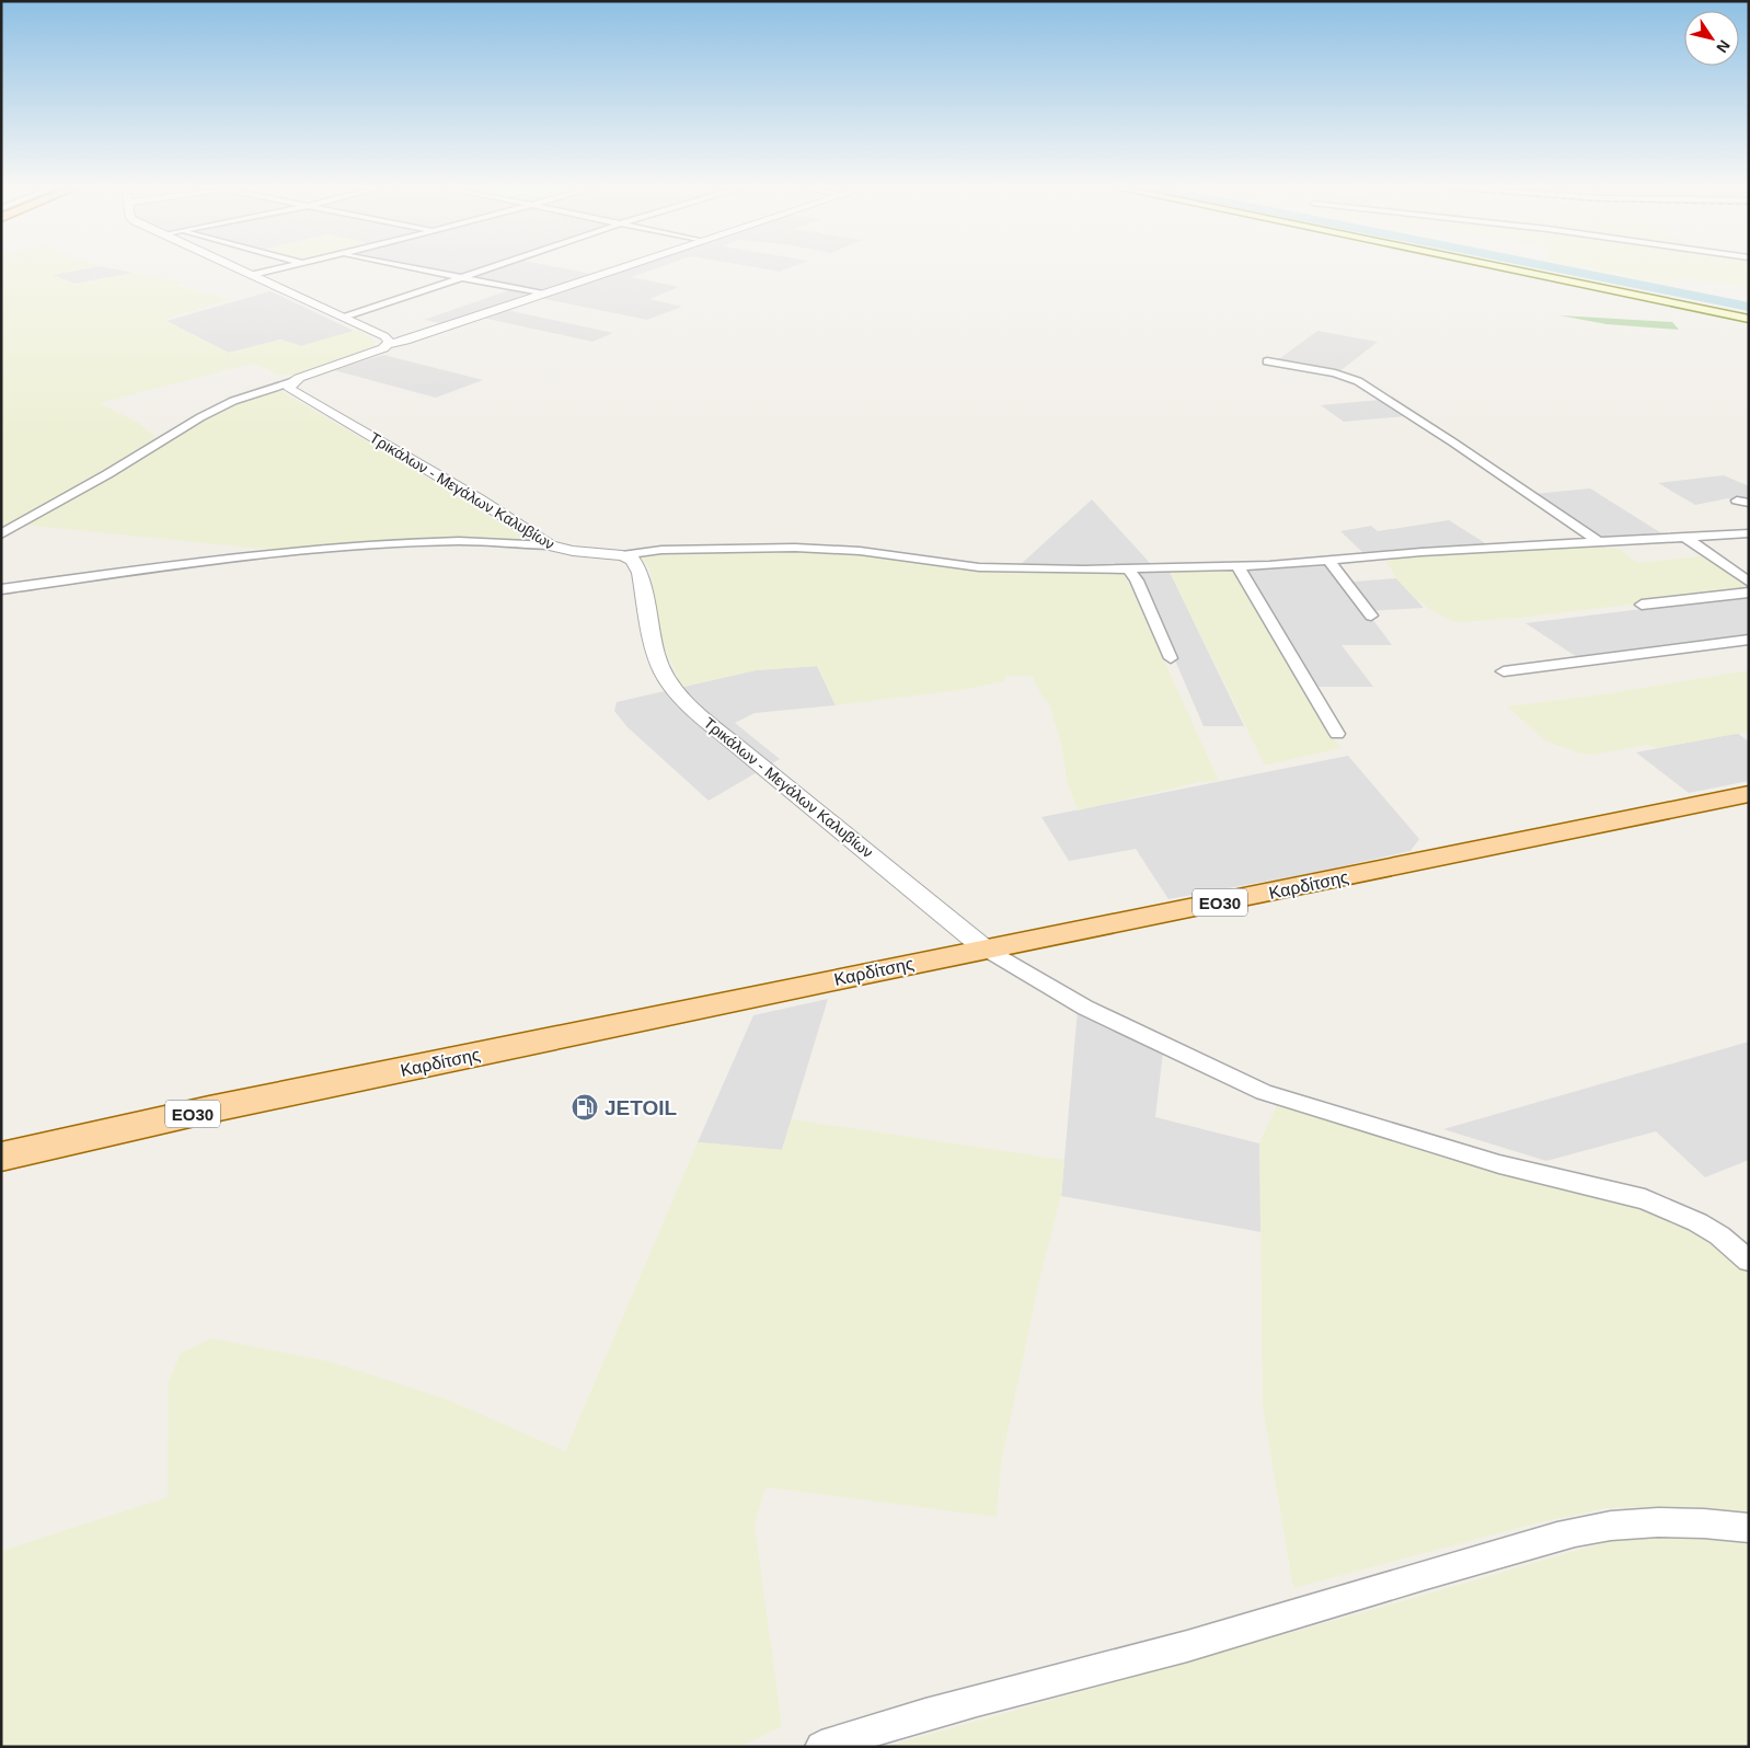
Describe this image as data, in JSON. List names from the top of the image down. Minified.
{"streets":{"main road":["Καρδίτσης","ΕΟ30"],"street":["Τρικάλων - Μεγάλων Καλυβίων"]},"crossings":[["Τρικάλων - Μεγάλων Καλυβίων","Καρδίτσης"]],"places":{"fuel station":["JETOIL"]},"north":"bottom right"}
